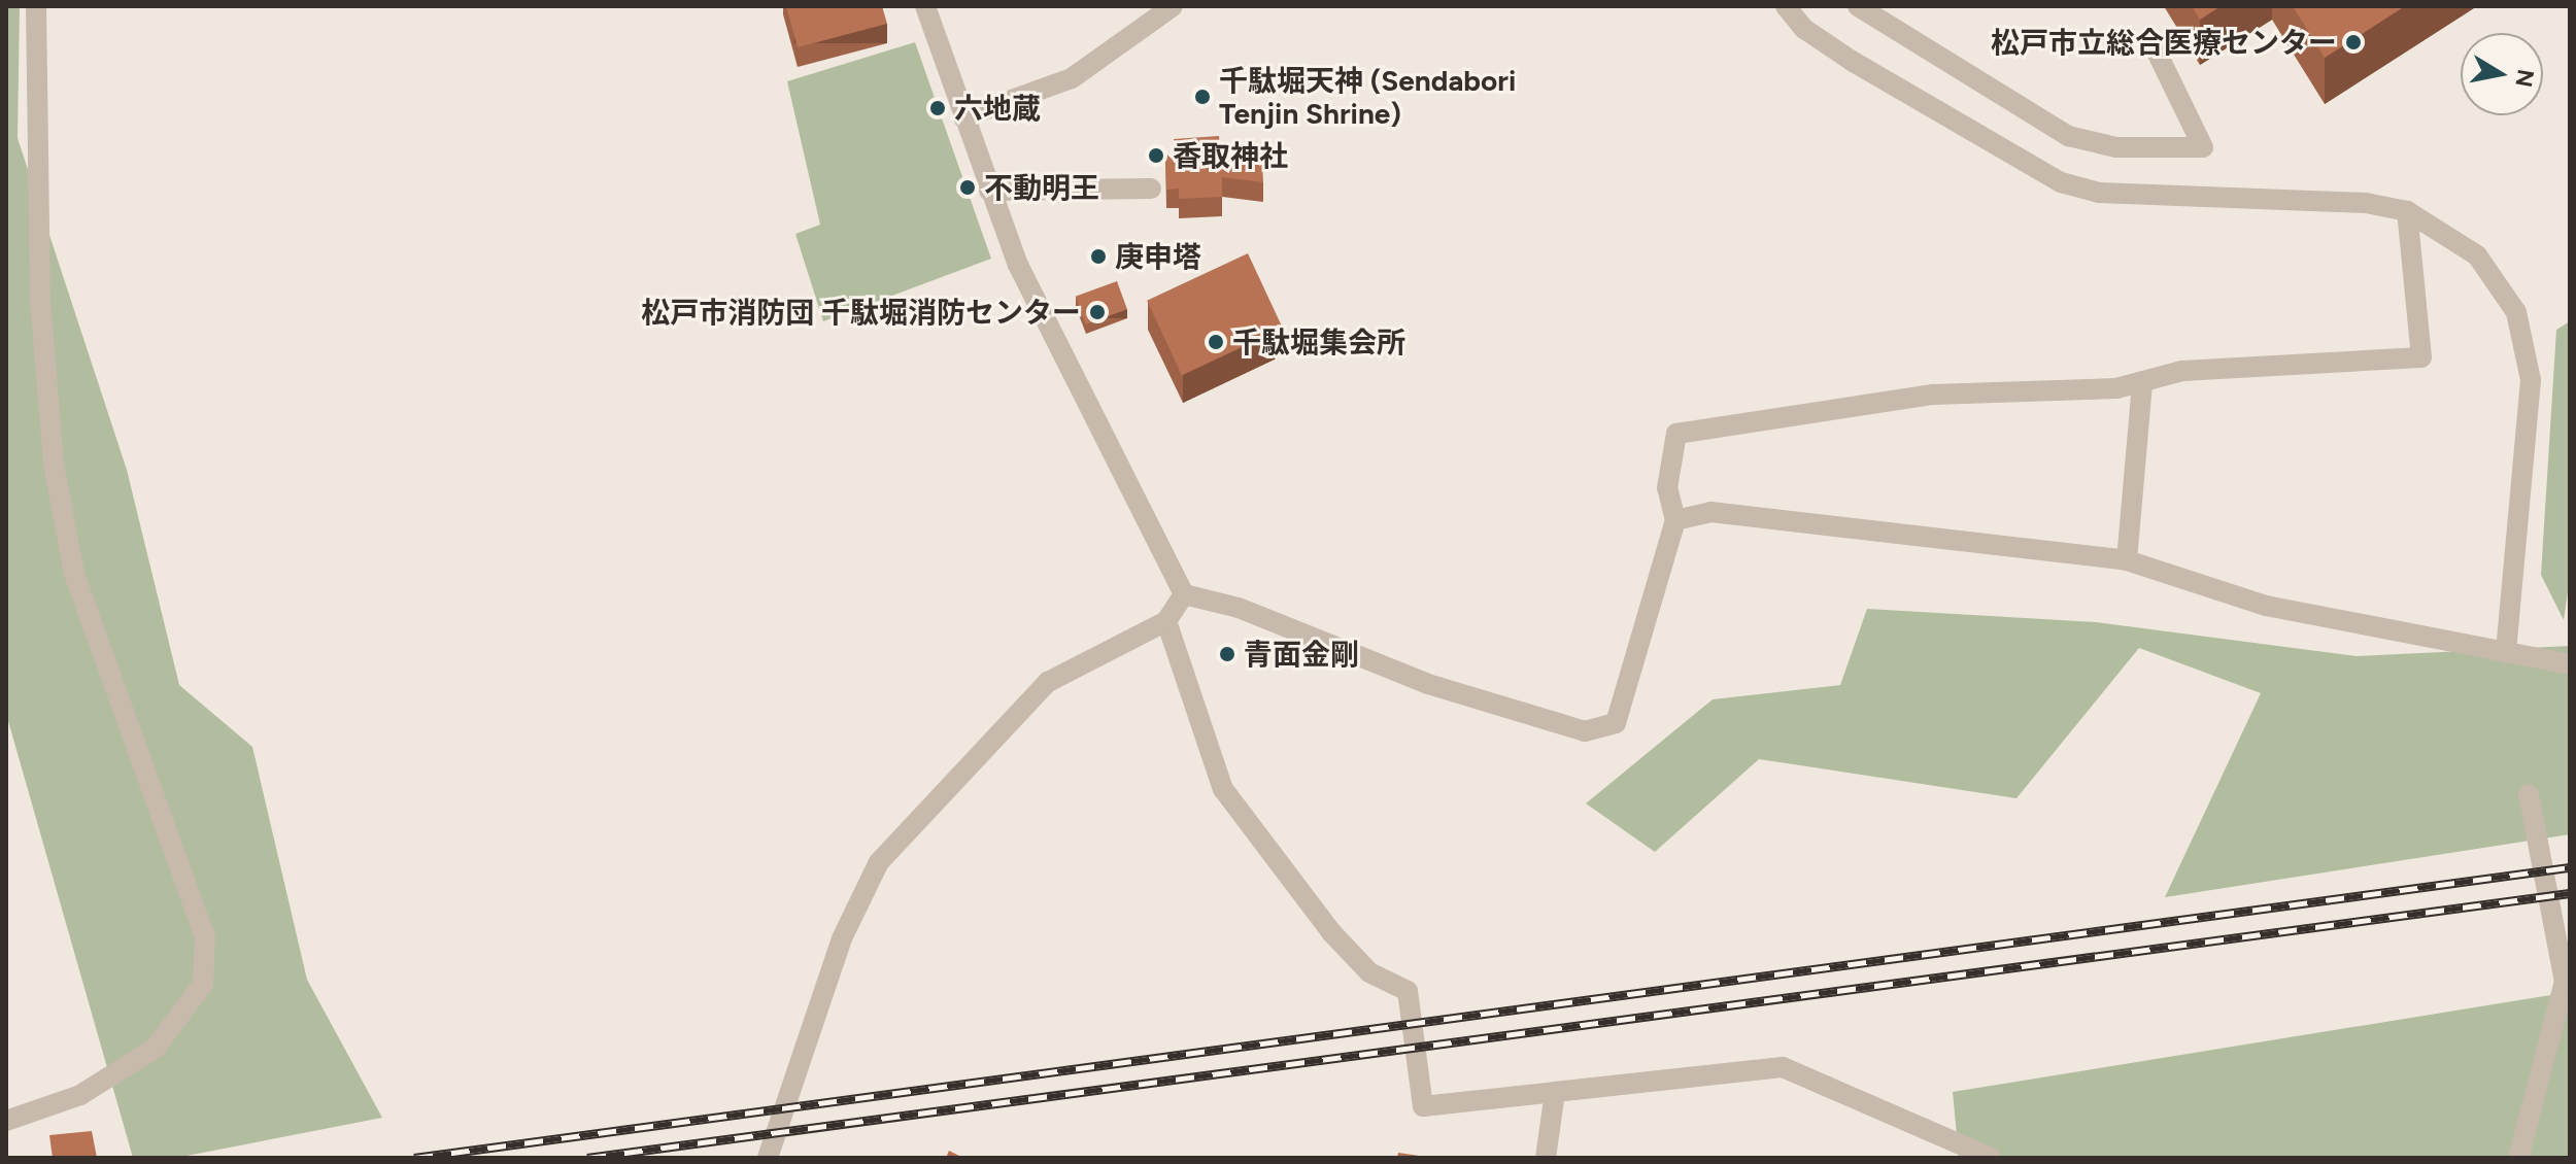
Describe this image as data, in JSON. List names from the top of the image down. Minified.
{"places":["松戸市立総合医療センター","千駄堀天神 (Sendabori Tenjin Shrine)","六地蔵","香取神社","不動明王","庚申塔","松戸市消防団 千駄堀消防センター","千駄堀集会所","青面金剛"],"north":"right"}
